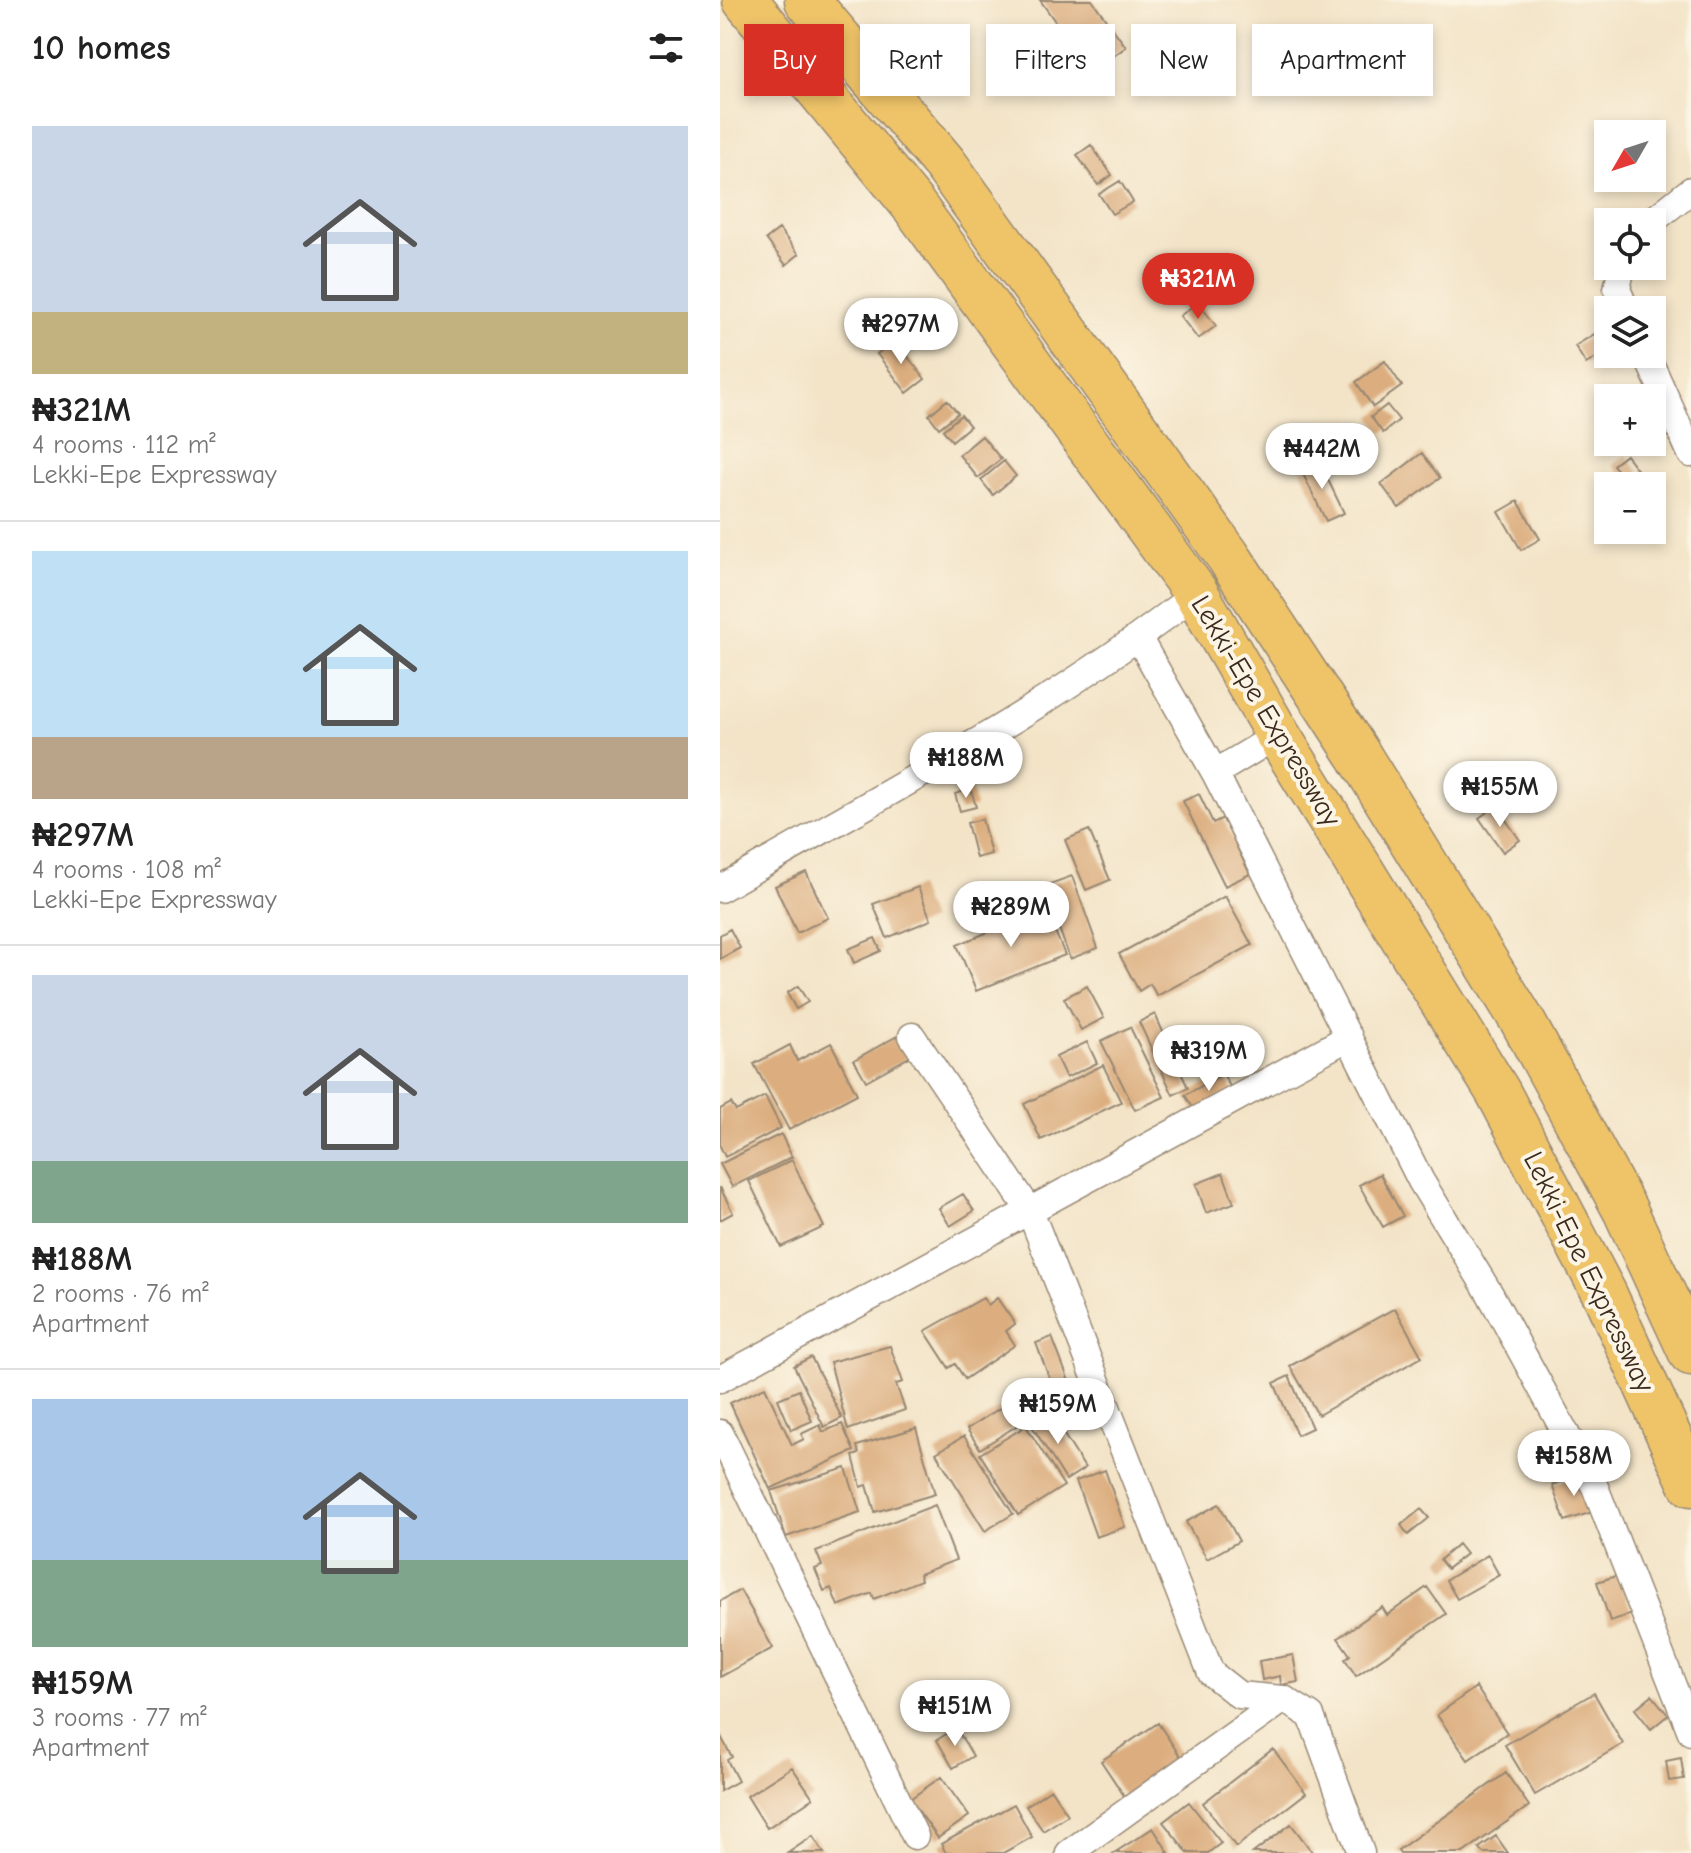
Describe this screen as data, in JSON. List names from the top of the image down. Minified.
{"streets":{"highway":["Lekki-Epe Expressway"]},"north":"bottom left","page":{"heading":"10 homes","chip":["Buy","Rent","Filters","New","Apartment"],"list":[{"name":"₦321M","note":"4 rooms · 112 m² · Lekki-Epe Expressway"},{"name":"₦297M","note":"4 rooms · 108 m² · Lekki-Epe Expressway"},{"name":"₦188M","note":"2 rooms · 76 m² · Apartment"},{"name":"₦159M","note":"3 rooms · 77 m² · Apartment"}],"map_buttons":["+","−"],"price":["₦321M","₦297M","₦442M","₦188M","₦155M","₦289M","₦319M","₦159M","₦158M","₦151M"]}}
